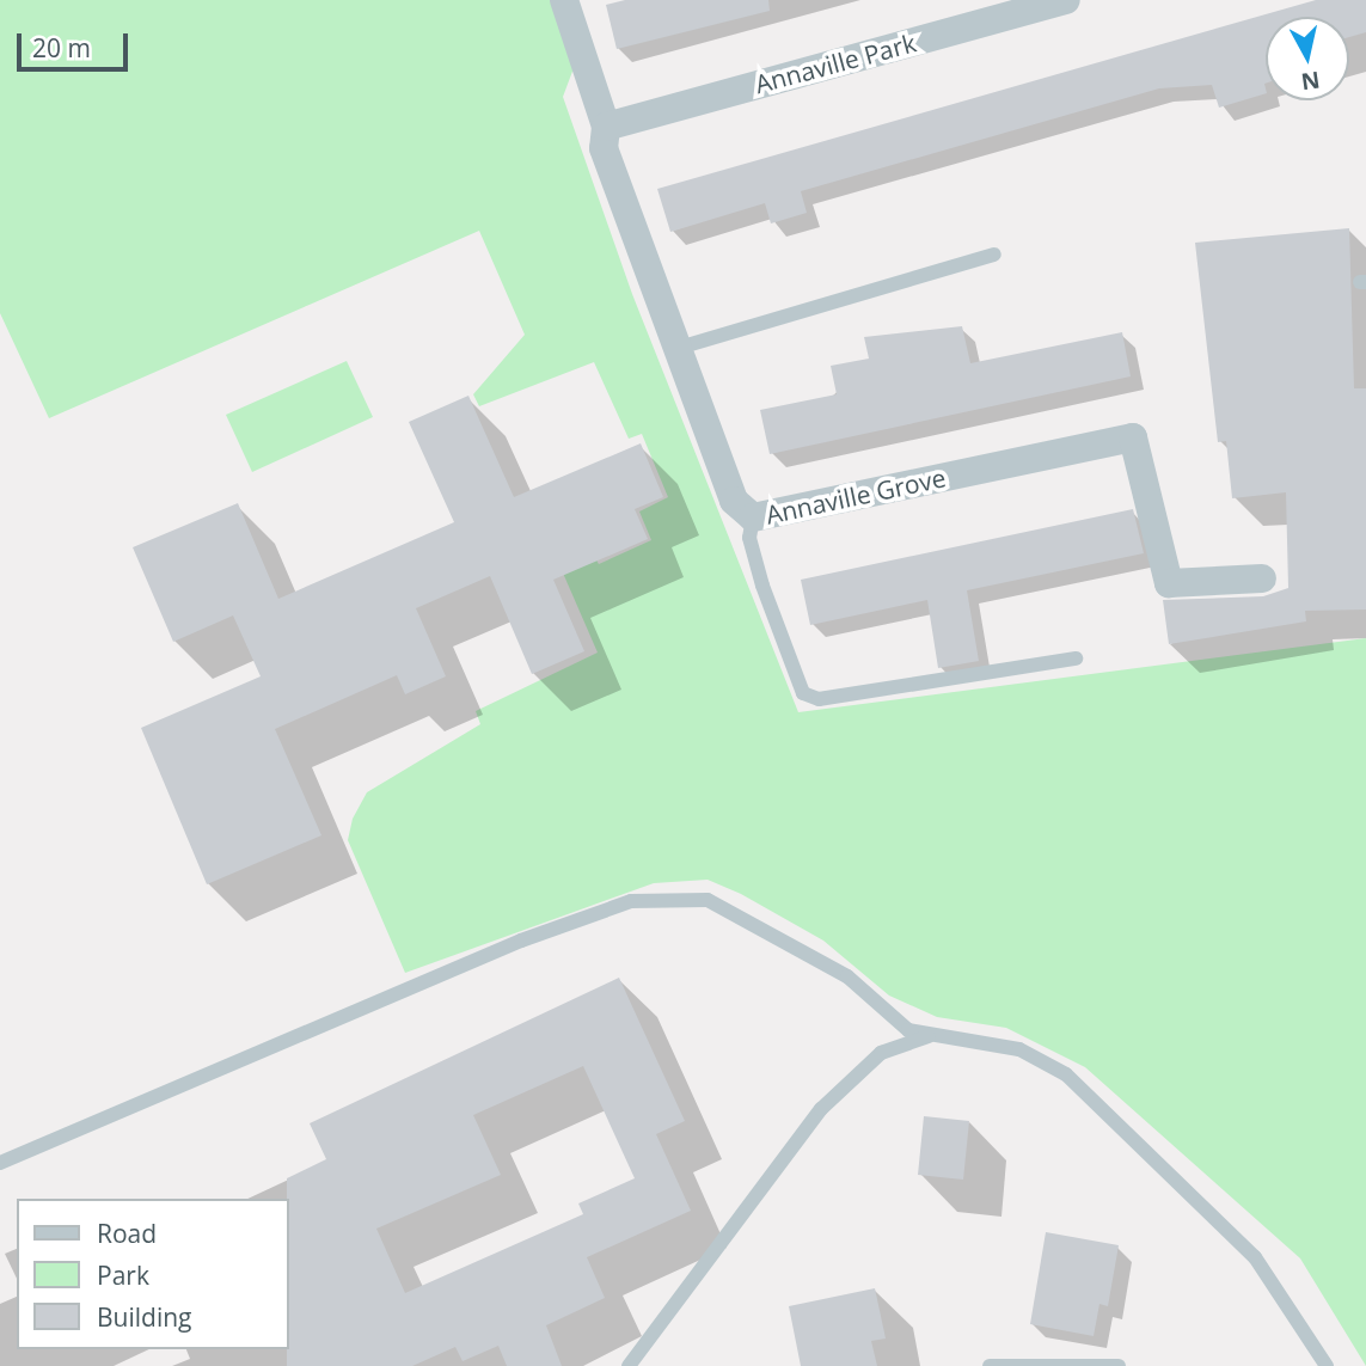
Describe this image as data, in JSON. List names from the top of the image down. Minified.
{"streets":{"street":["Annaville Park","Annaville Grove"]},"crossings":[["Annaville Park","Annaville Grove"]],"legend":["Road","Park","Building"],"scale_bar":"20 m","north":"bottom"}
